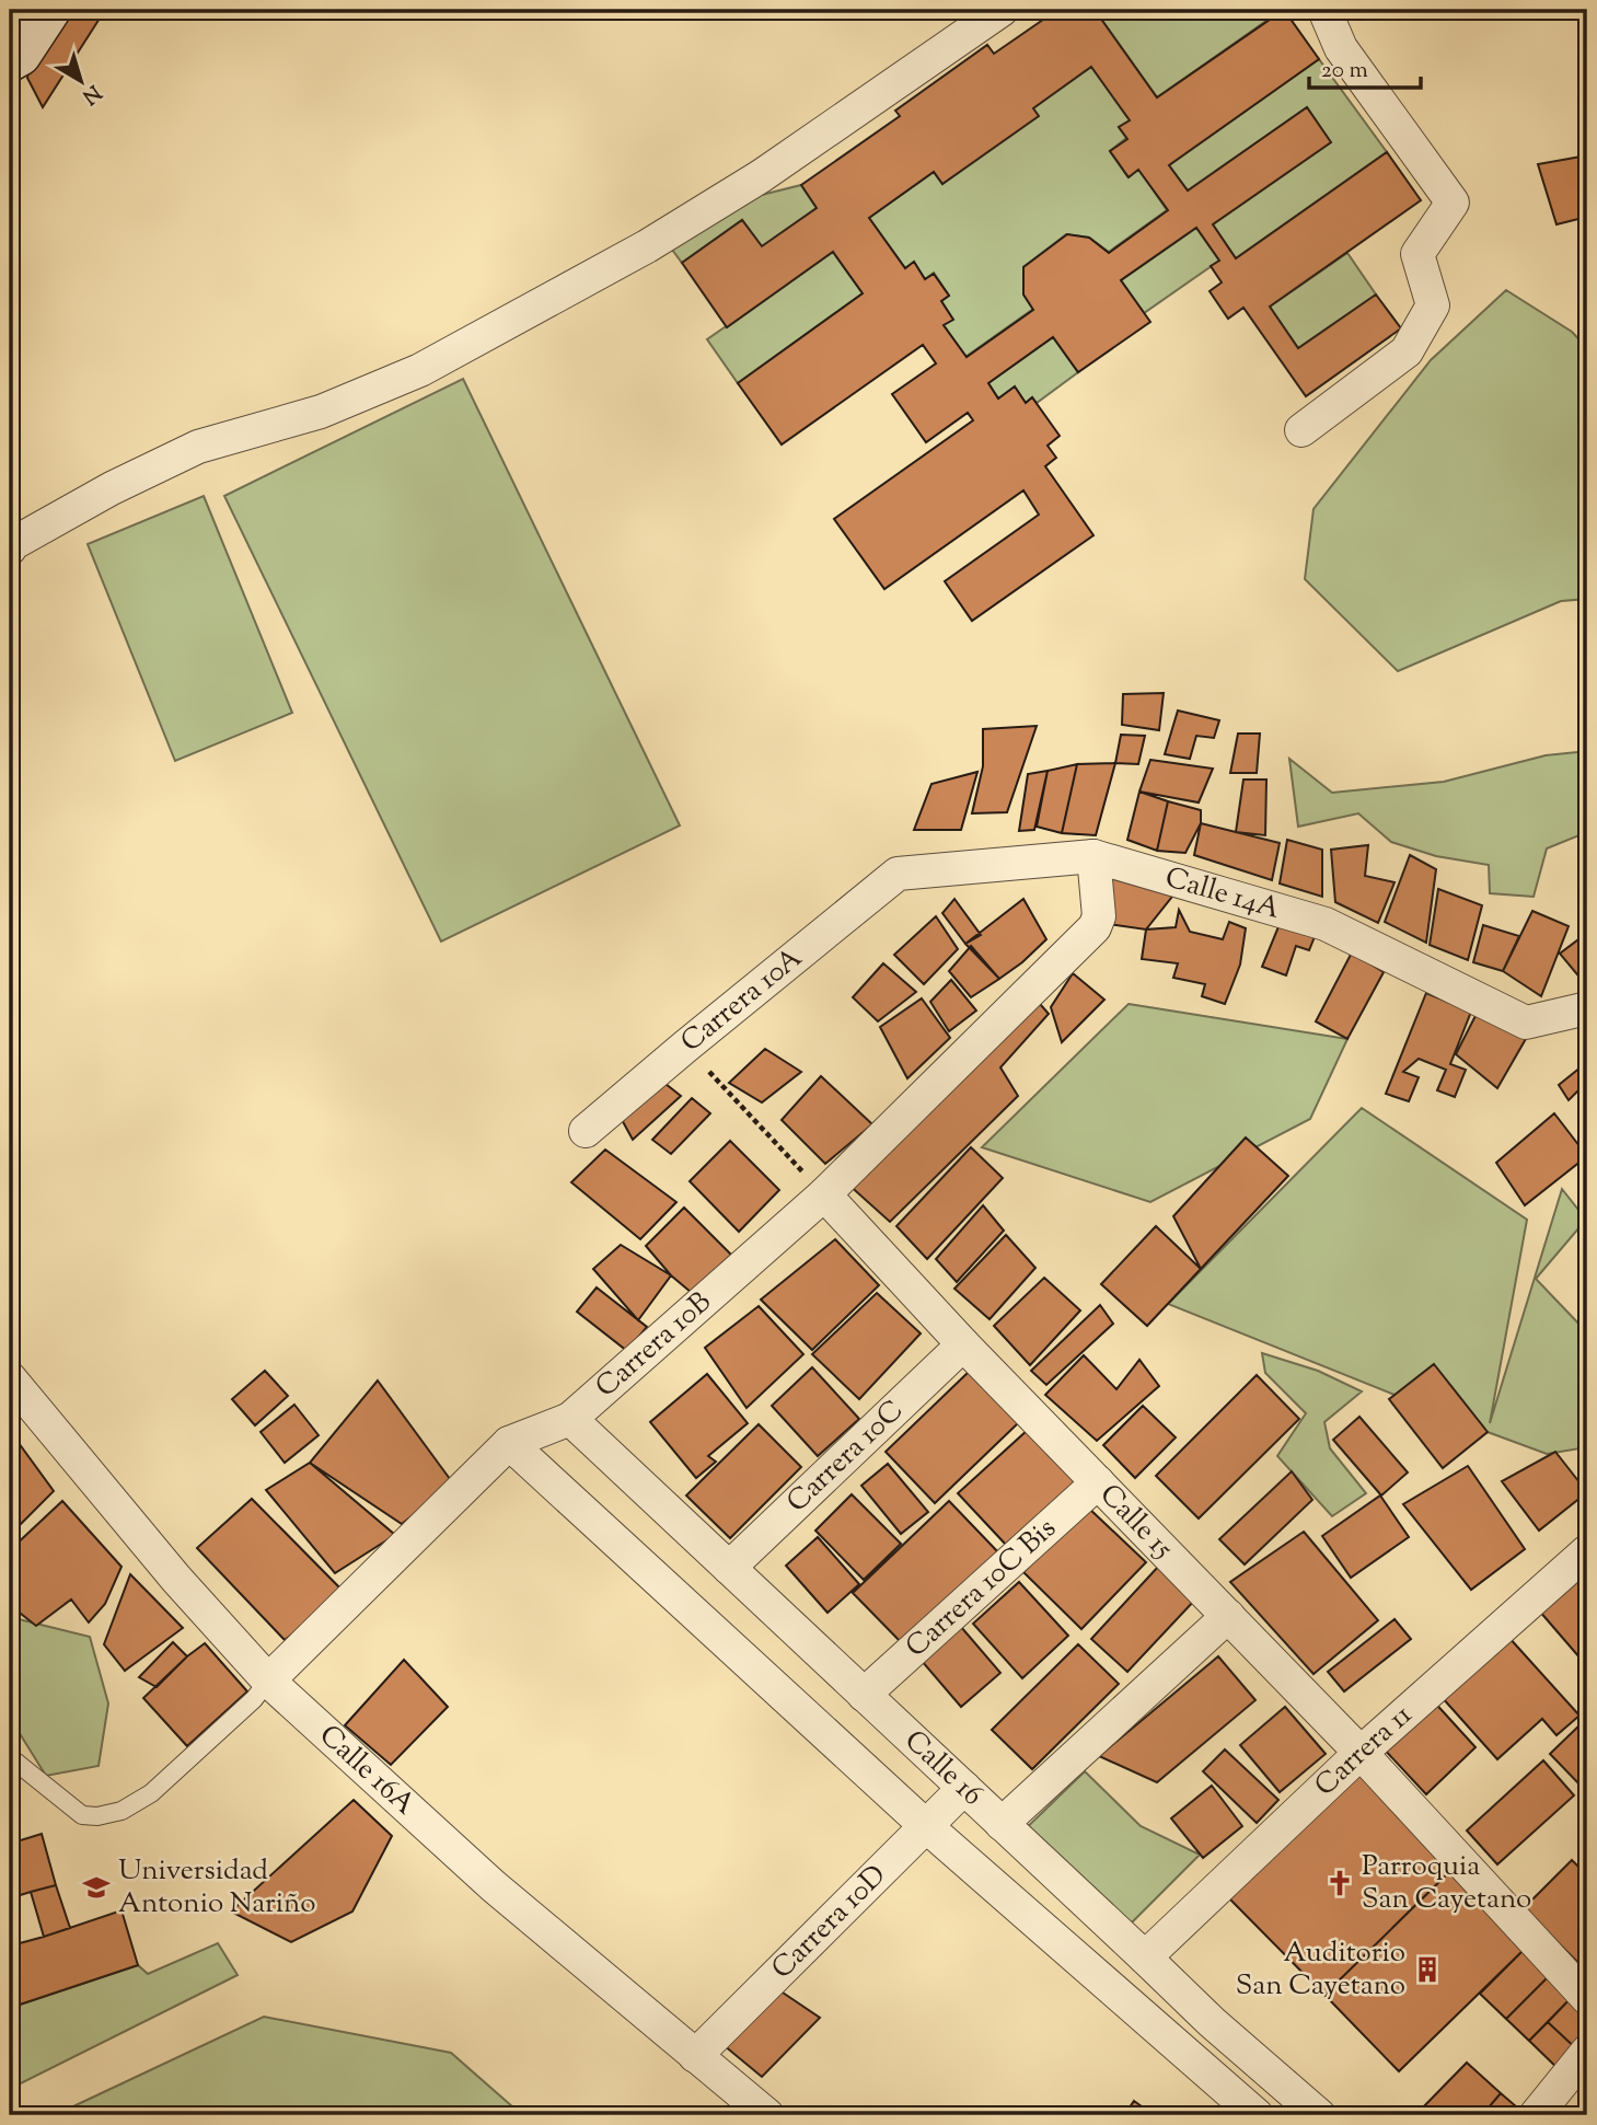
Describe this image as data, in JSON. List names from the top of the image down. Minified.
{"streets":{"street":["Calle 14A","Carrera 10A","Carrera 10B","Carrera 10C","Calle 15","Carrera 10C Bis","Carrera 11","Calle 16","Calle 16A","Carrera 10D"]},"crossings":[["Calle 14A","Carrera 10A"],["Calle 14A","Carrera 10B"],["Carrera 10B","Calle 15"],["Carrera 10B","Calle 16"],["Carrera 10B","Calle 16A"],["Carrera 10C","Calle 15"],["Carrera 10C","Calle 16"],["Calle 15","Carrera 10C Bis"],["Calle 15","Carrera 11"],["Carrera 10C Bis","Calle 16"],["Carrera 11","Calle 16"],["Calle 16","Carrera 10D"],["Calle 16A","Carrera 10D"]],"places":{"church":["Parroquia San Cayetano"],"school or university":["Universidad Antonio Nariño"],"building":["Auditorio San Cayetano"]},"scale_bar":"20 m","north":"bottom right"}
